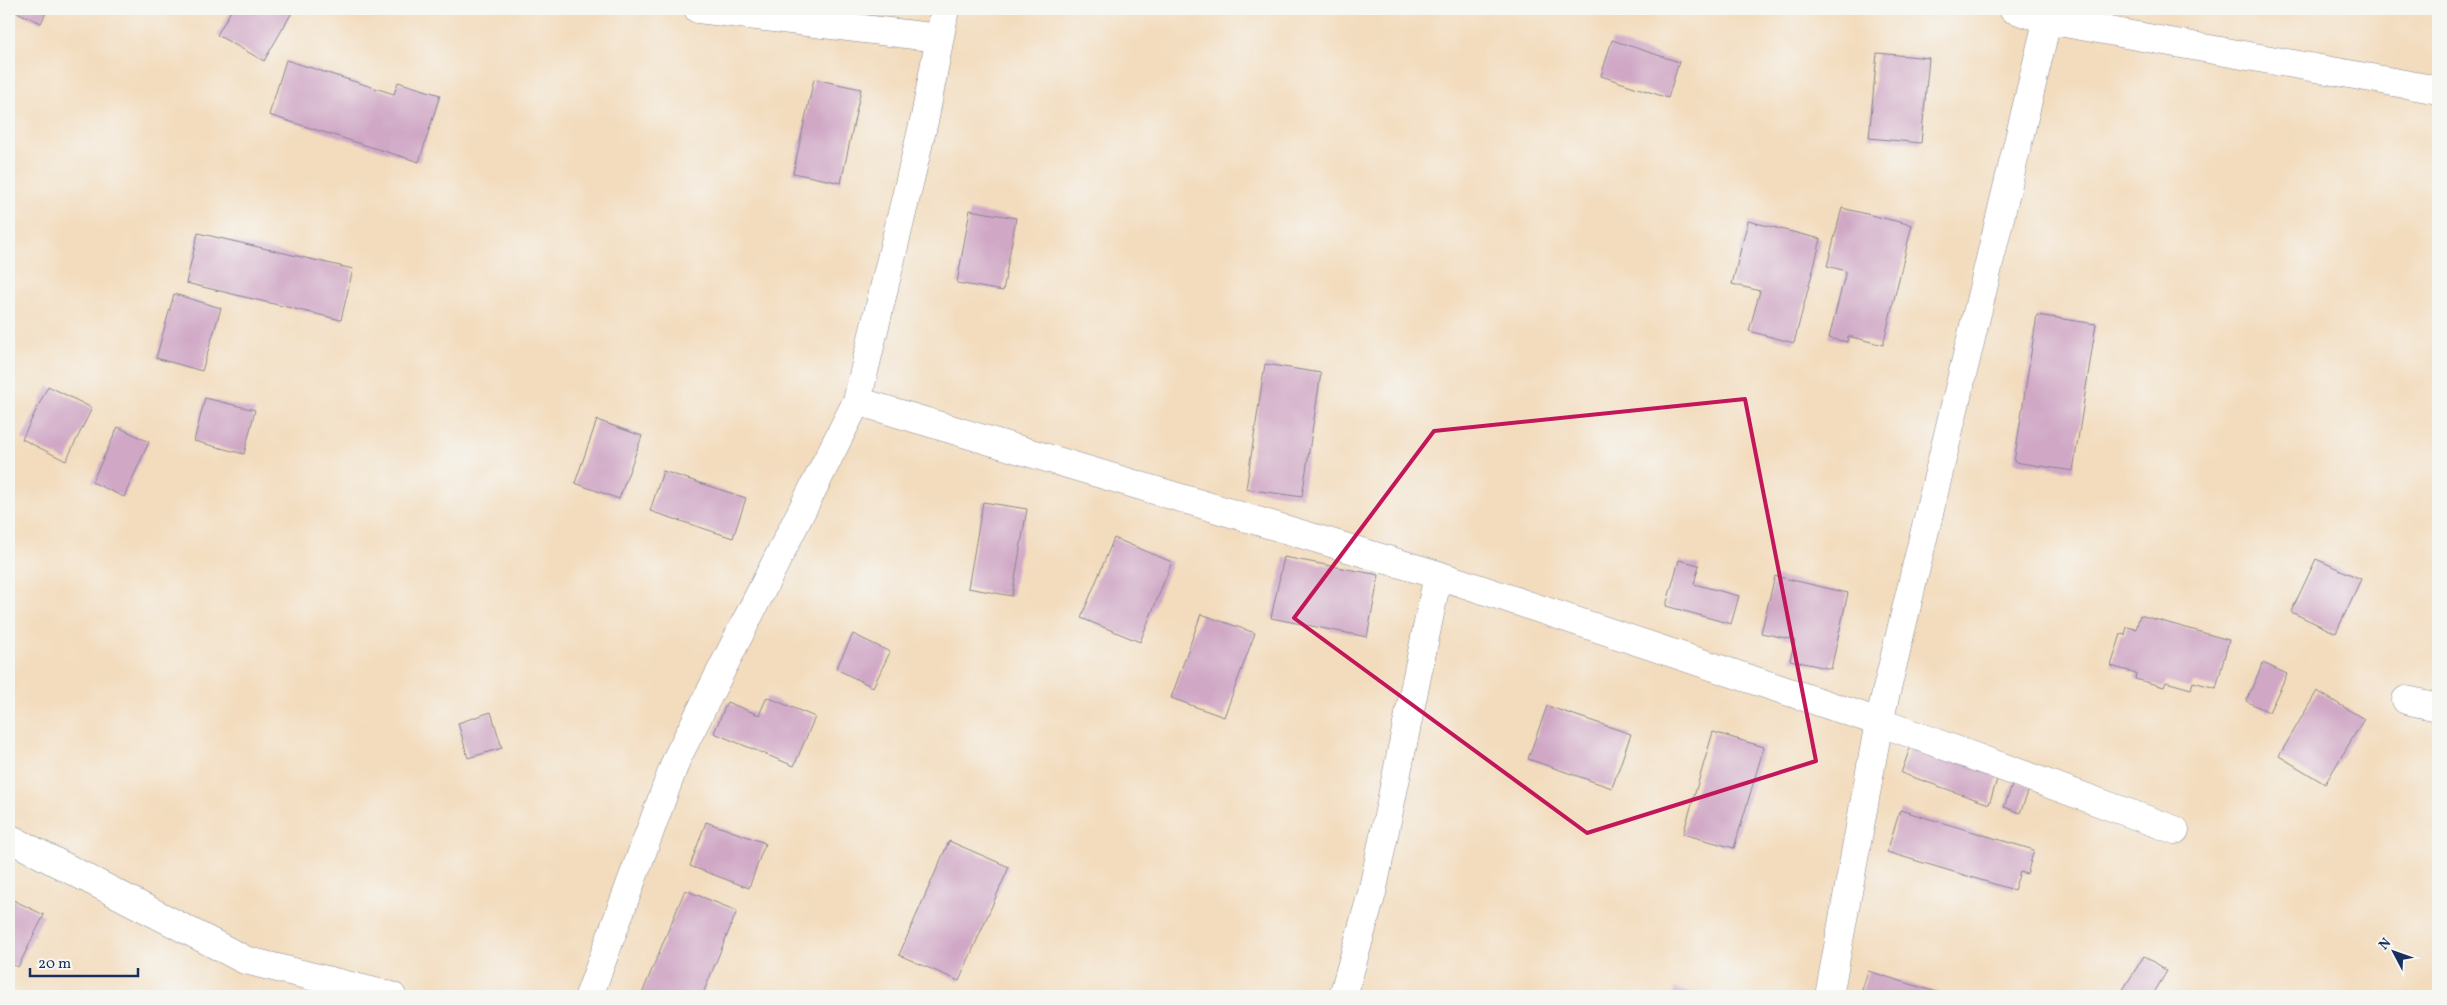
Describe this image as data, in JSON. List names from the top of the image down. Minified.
{"scale_bar":"20 m","north":"top left"}
